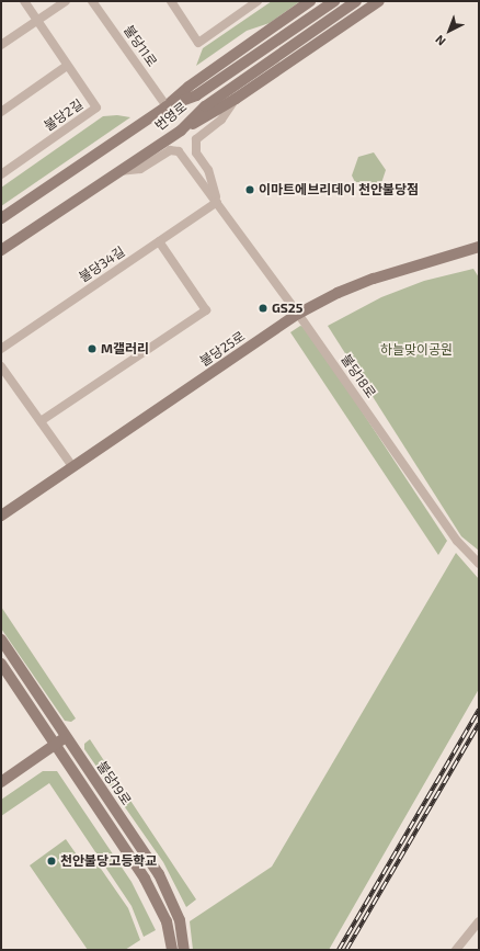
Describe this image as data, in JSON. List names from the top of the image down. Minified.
{"streets":{"street":["불당11로","불당2길","번영로","불당34길","불당25로","불당18로","불당19로"]},"crossings":[["불당11로","번영로"],["번영로","불당18로"],["불당34길","불당18로"],["불당25로","불당18로"]],"parks":["하늘맞이공원"],"places":["이마트에브리데이 천안불당점","GS25","M갤러리","천안불당고등학교"],"north":"bottom left"}
